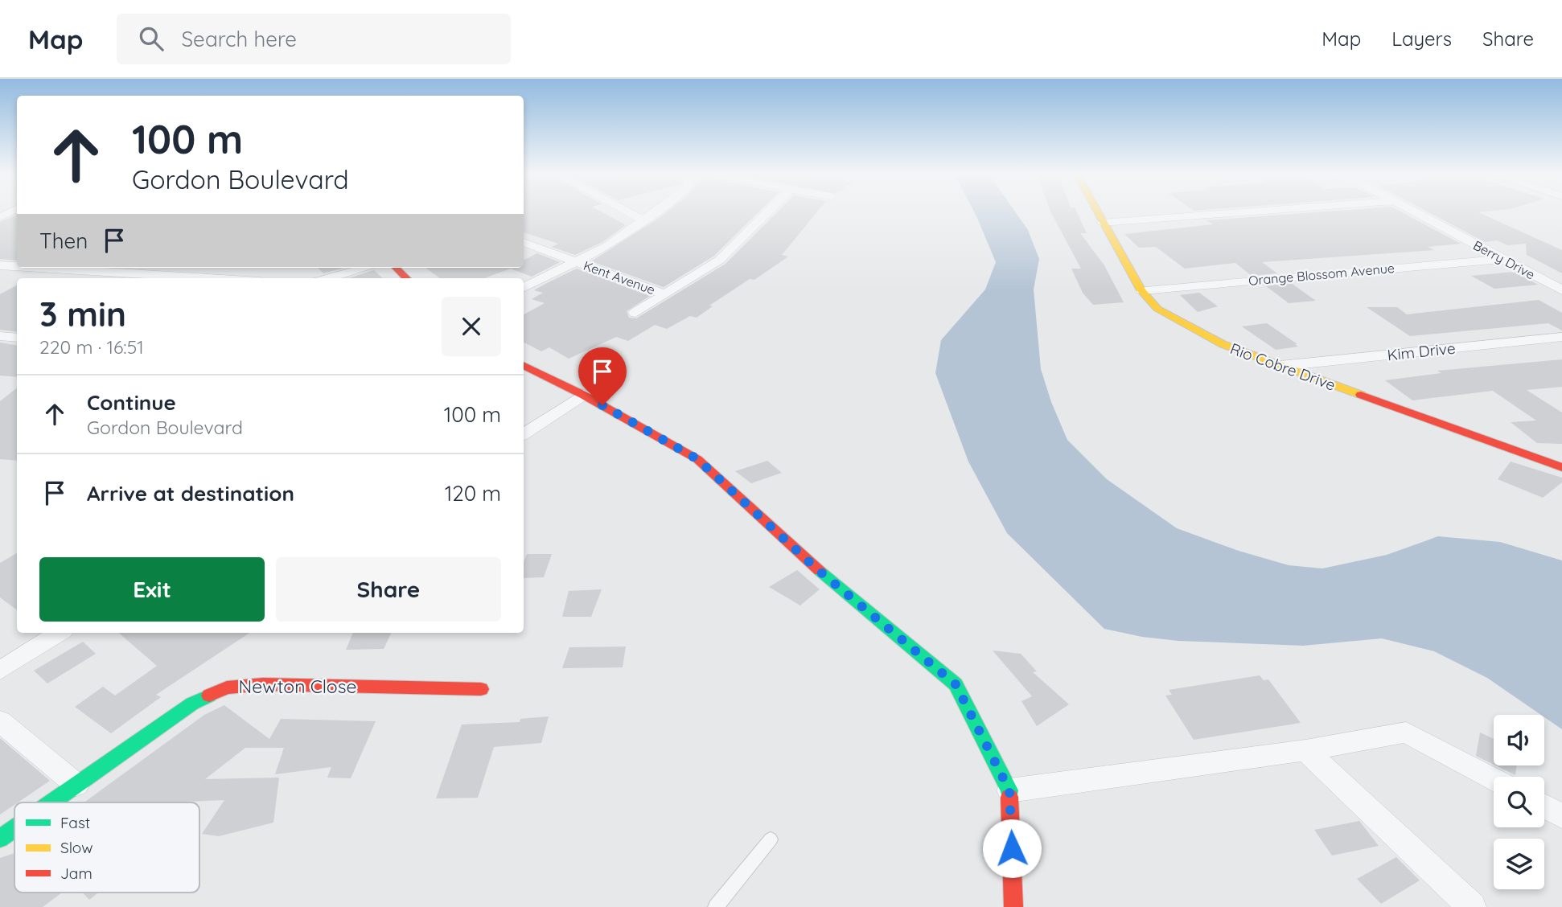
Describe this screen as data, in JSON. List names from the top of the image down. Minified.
{"streets":{"street":["Berry Drive","Orange Blossom Avenue","Kent Avenue","Kim Drive","Rio Cobre Drive","Newton Close"]},"crossings":[["Berry Drive","Orange Blossom Avenue"],["Orange Blossom Avenue","Rio Cobre Drive"],["Kim Drive","Rio Cobre Drive"]],"legend":["Fast","Slow","Jam"],"page":{"header":"Map","search":"Search here","nav":["Map","Layers","Share"],"turn":["100 m","Gordon Boulevard"],"then":"Then","heading":["3 min","220 m · 16:51"],"list":[{"name":"Continue","note":"Gordon Boulevard","value":"100 m"},{"name":"Arrive at destination","value":"120 m"}],"buttons":["Exit","Share"]}}
